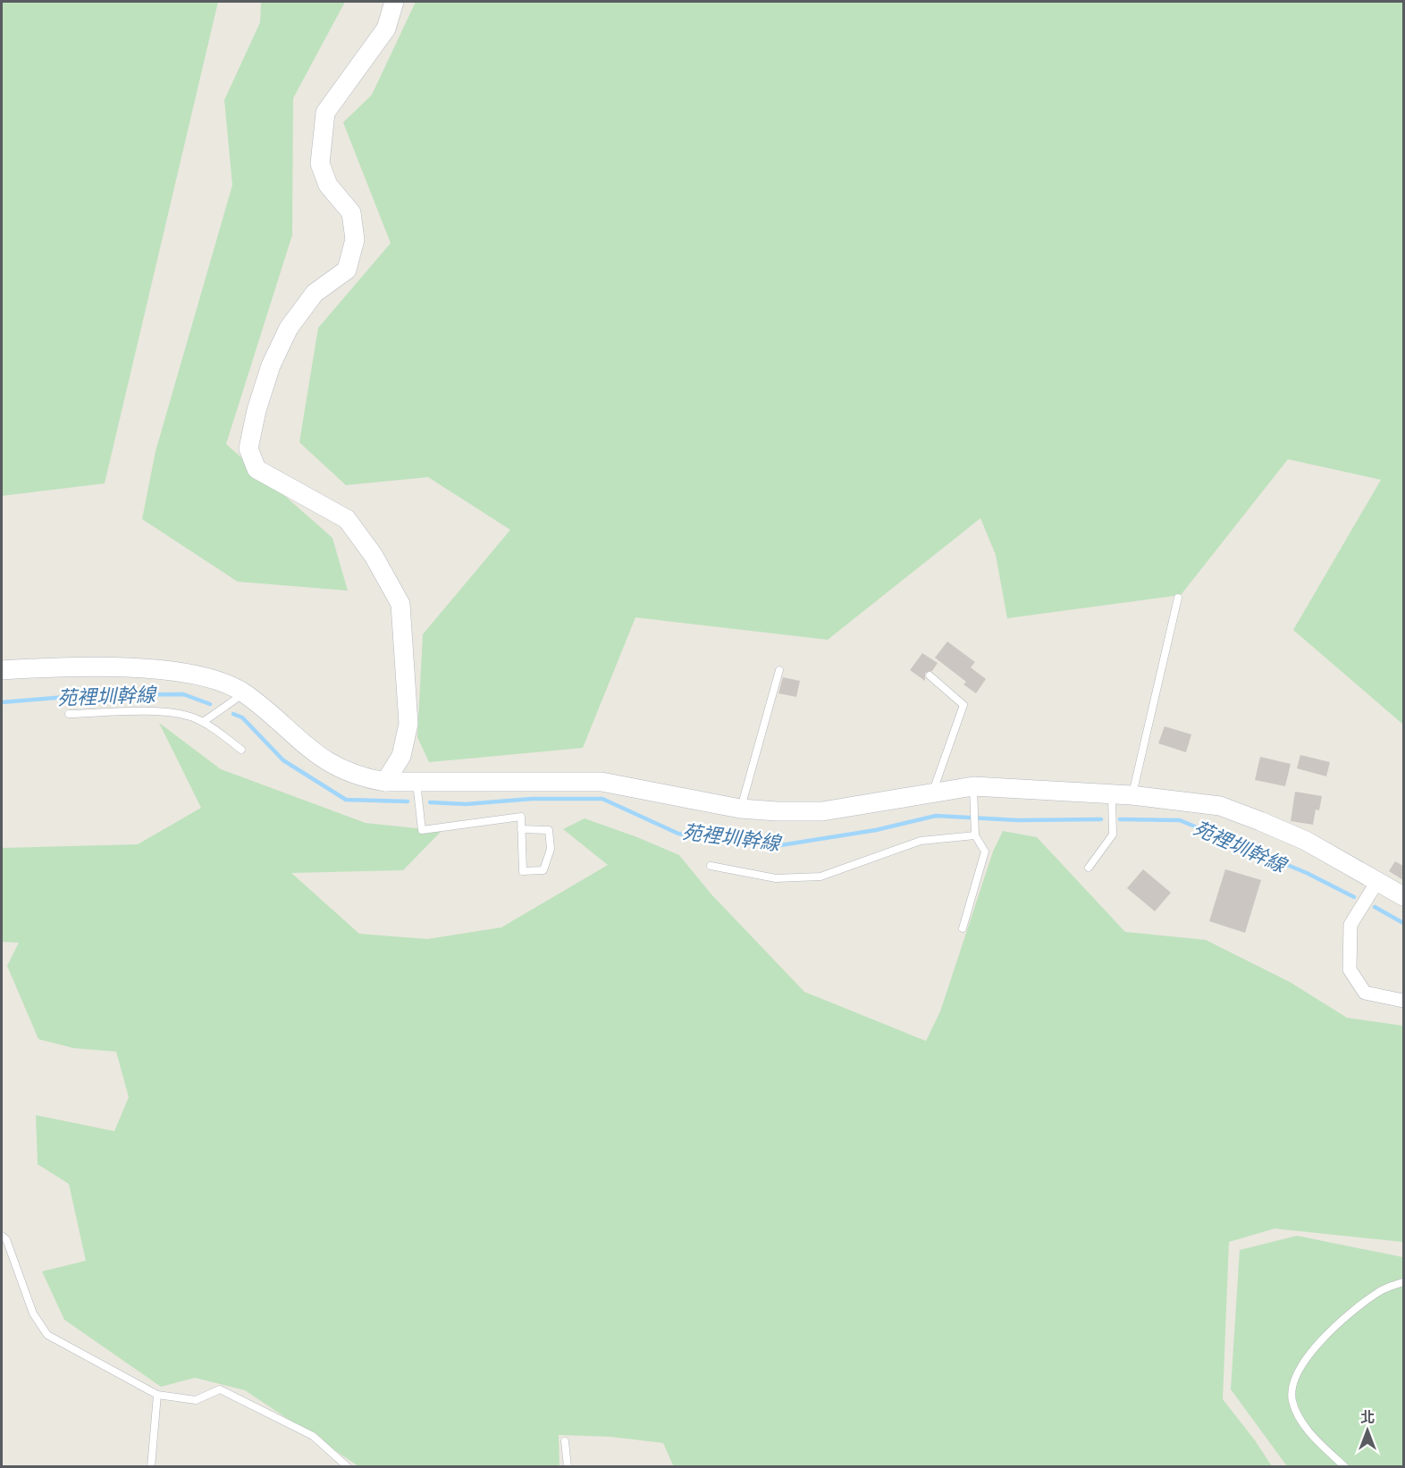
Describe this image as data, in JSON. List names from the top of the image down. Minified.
{"water":["苑裡圳幹線"],"north":"top"}
